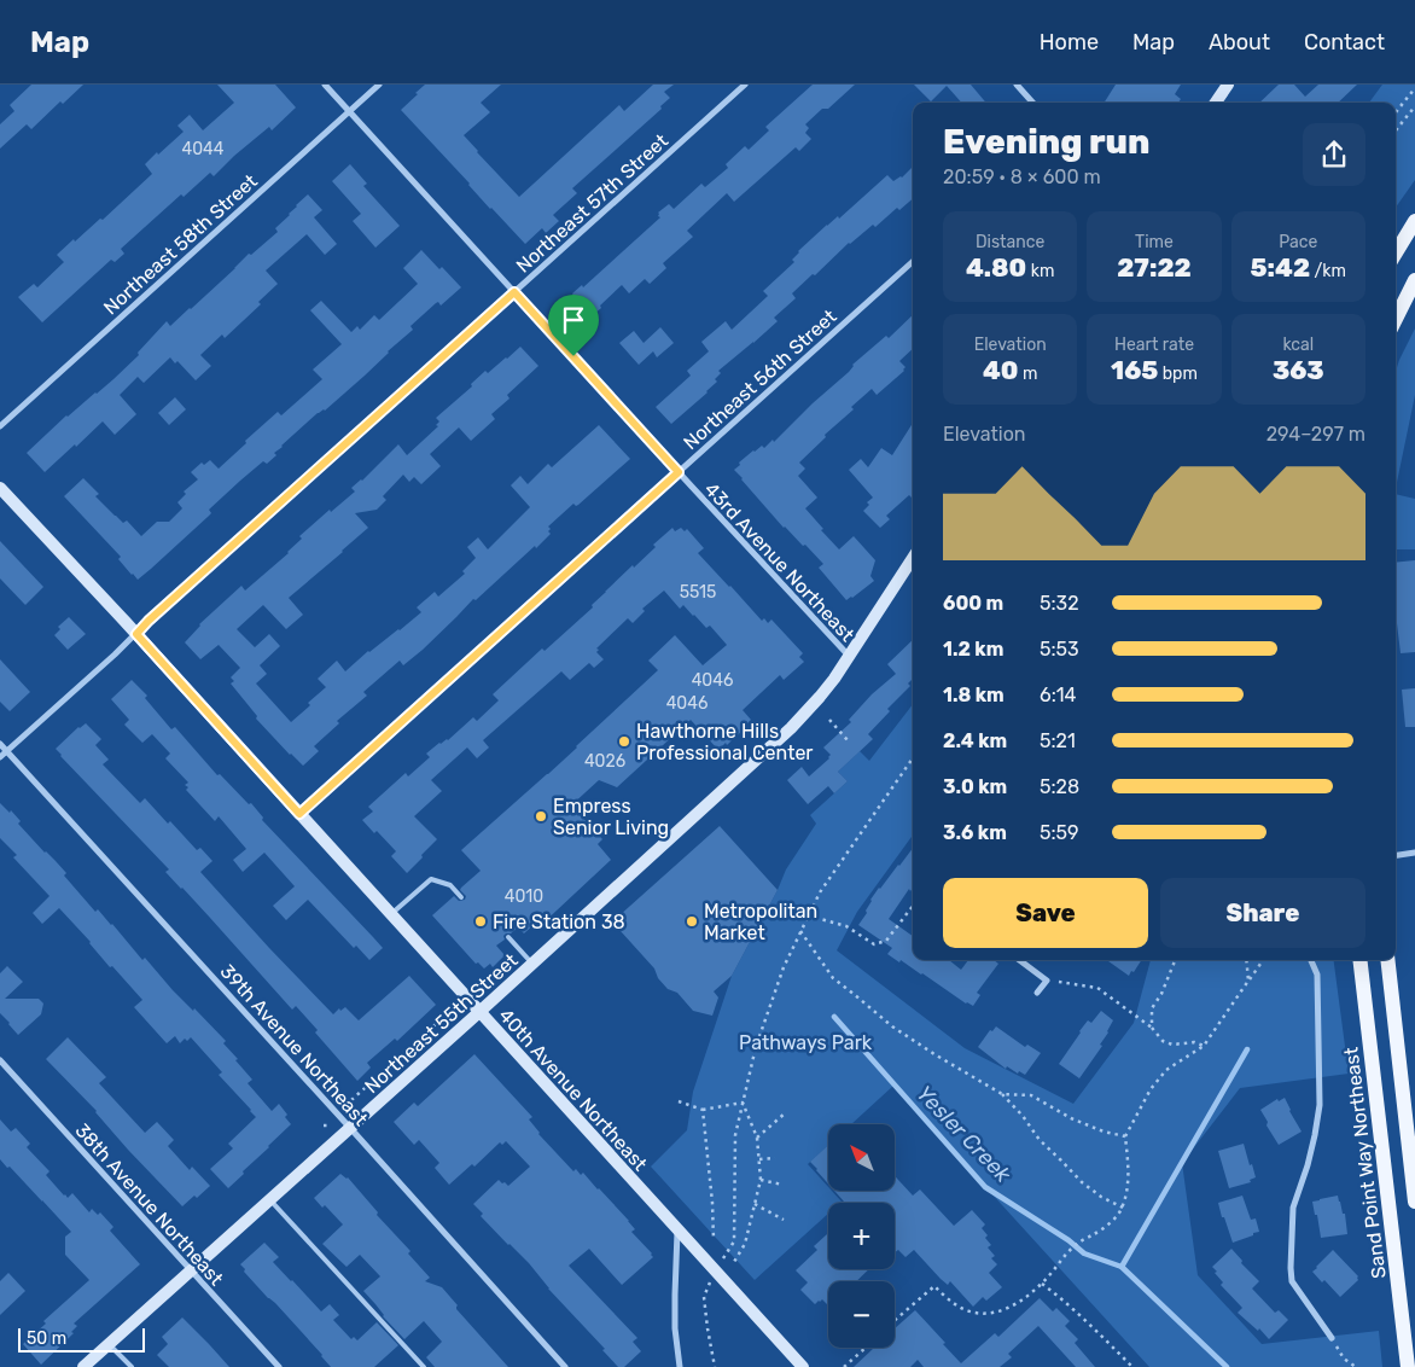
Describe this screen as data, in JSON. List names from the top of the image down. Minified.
{"streets":{"main road":["Northeast 55th Street","40th Avenue Northeast","Sand Point Way Northeast"],"street":["Northeast 57th Street","Northeast 58th Street","Northeast 56th Street","43rd Avenue Northeast","39th Avenue Northeast","38th Avenue Northeast"]},"crossings":[["Northeast 57th Street","43rd Avenue Northeast"],["Northeast 57th Street","39th Avenue Northeast"],["Northeast 57th Street","40th Avenue Northeast"],["Northeast 58th Street","43rd Avenue Northeast"],["Northeast 56th Street","43rd Avenue Northeast"],["Northeast 56th Street","40th Avenue Northeast"],["43rd Avenue Northeast","Northeast 55th Street"],["Northeast 55th Street","39th Avenue Northeast"],["Northeast 55th Street","40th Avenue Northeast"],["Northeast 55th Street","38th Avenue Northeast"]],"water":["Yesler Creek"],"parks":["Pathways Park"],"places":["Hawthorne Hills Professional Center","Empress Senior Living","Fire Station 38","Metropolitan Market"],"house_numbers":["4044","5515","4046","4046","4026","4010"],"scale_bar":"50 m","north":"top left","page":{"header":"Map","nav":["Home","Map","About","Contact"],"heading":["Evening run","20:59 · 8 × 600 m"],"stats":[["Distance","4.80 km"],["Time","27:22"],["Pace","5:42 /km"],["Elevation","40 m"],["Heart rate","165 bpm"],["kcal","363"]],"chart":["Elevation","294–297 m"],"list":[{"name":"600 m","note":"5:32"},{"name":"1.2 km","note":"5:53"},{"name":"1.8 km","note":"6:14"},{"name":"2.4 km","note":"5:21"},{"name":"3.0 km","note":"5:28"},{"name":"3.6 km","note":"5:59"}],"buttons":["Save","Share"],"map_buttons":["+","−"],"scale":"50 m"}}
